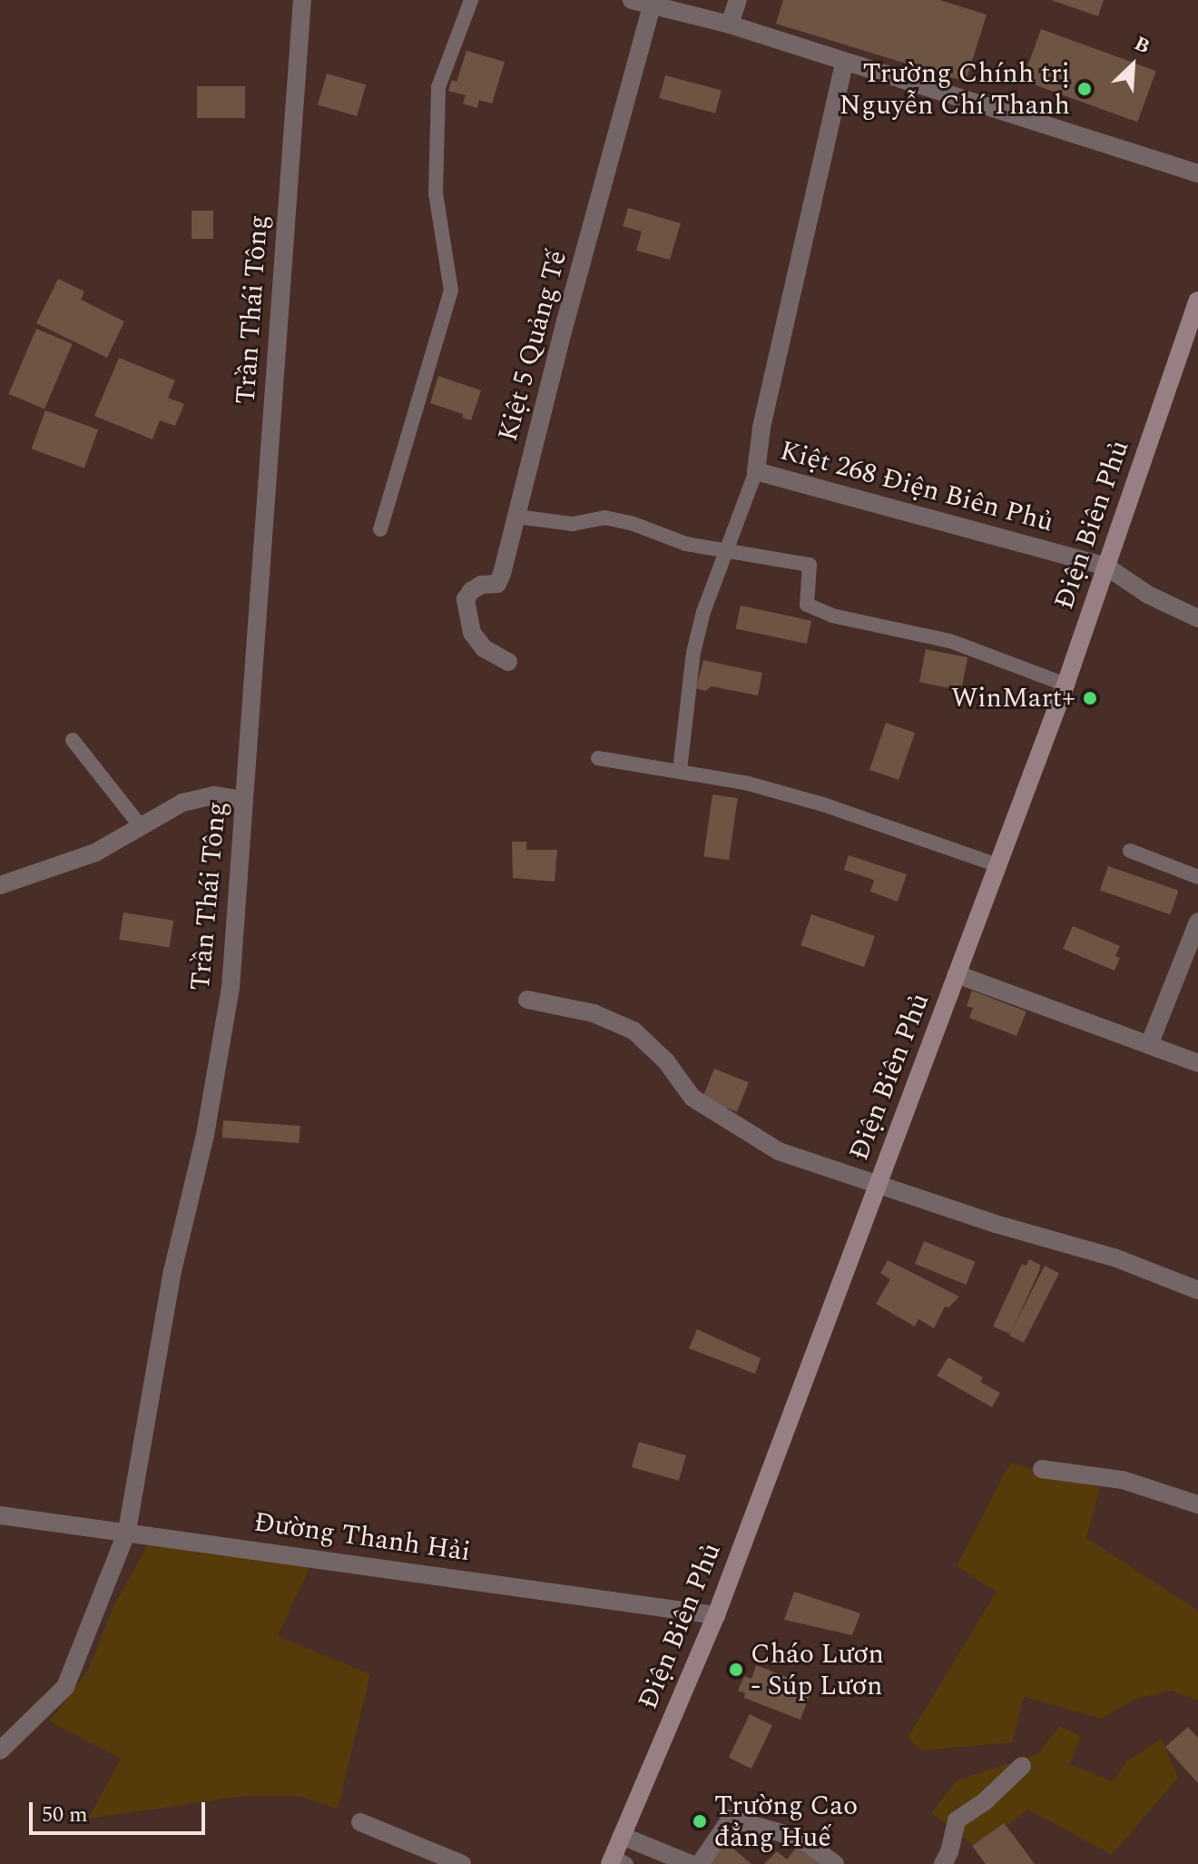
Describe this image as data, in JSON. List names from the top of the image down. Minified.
{"streets":{"main road":["Điện Biên Phủ"],"street":["Trần Thái Tông","Kiệt 5 Quảng Tế","Kiệt 268 Điện Biên Phủ","Đường Thanh Hải"]},"crossings":[["Trần Thái Tông","Đường Thanh Hải"],["Kiệt 268 Điện Biên Phủ","Điện Biên Phủ"],["Điện Biên Phủ","Đường Thanh Hải"]],"places":["Trường Chính trị Nguyễn Chí Thanh","WinMart+","Cháo Lươn - Súp Lươn","Trường Cao đẳng Huế"],"scale_bar":"50 m","north":"top right"}
